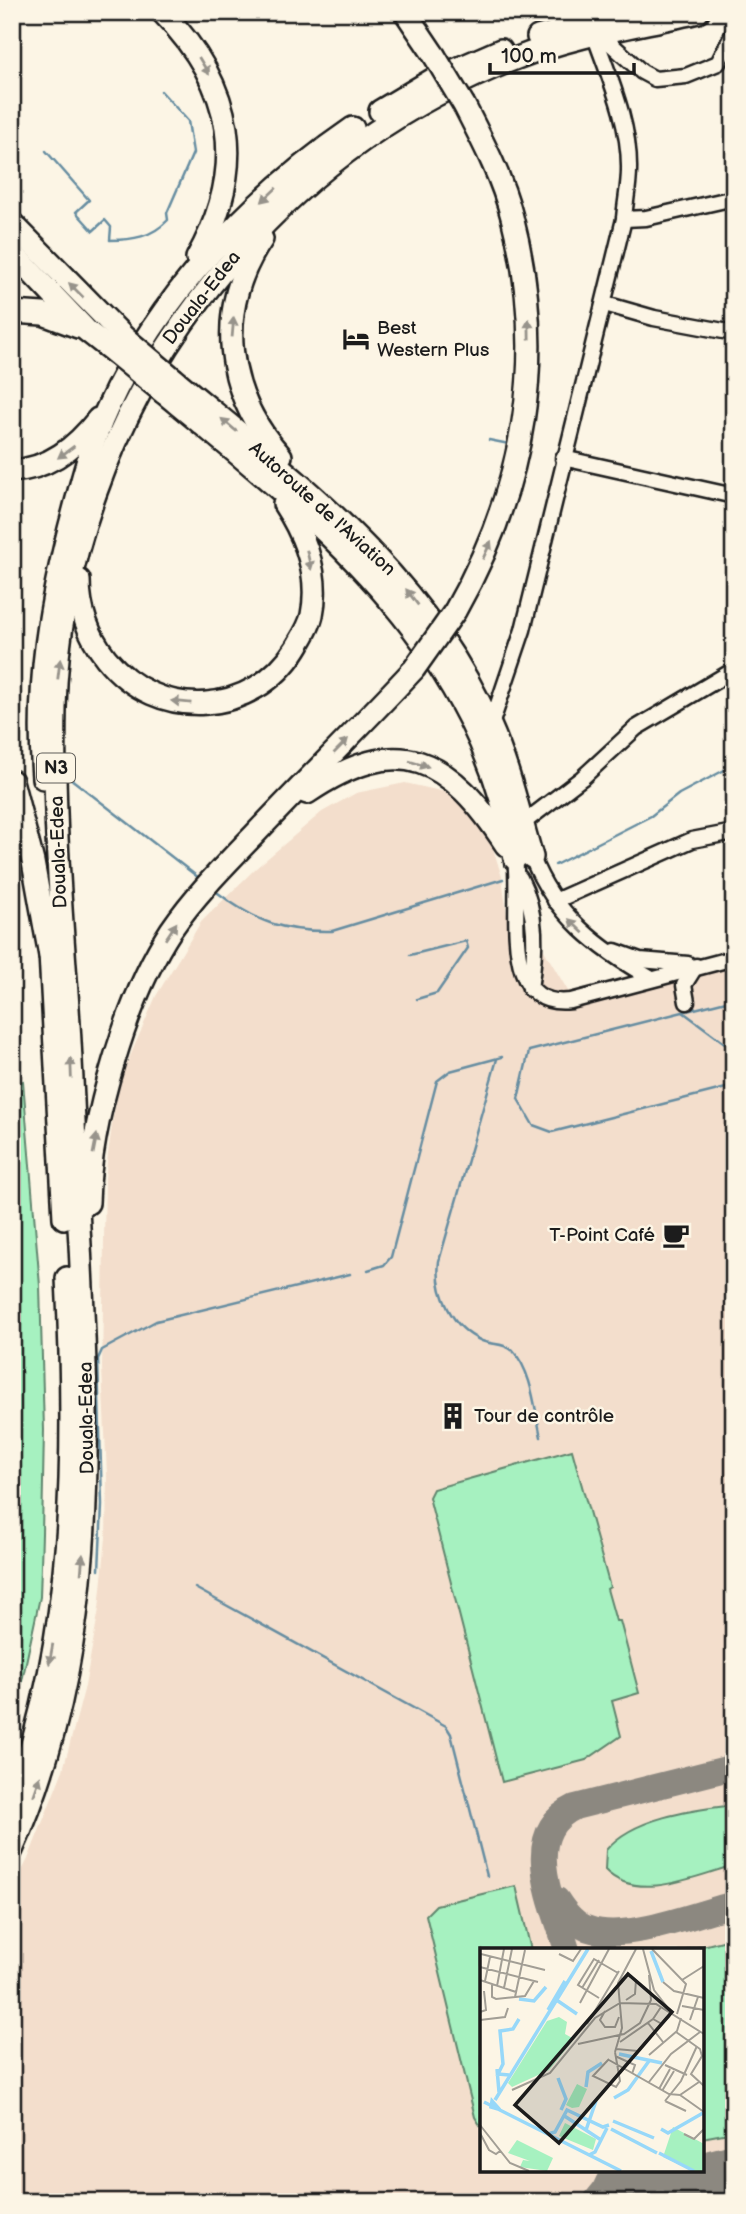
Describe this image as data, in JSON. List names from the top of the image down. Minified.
{"streets":{"highway":["Douala-Edea","Autoroute de l'Aviation","N3"]},"places":{"hotel":["Best Western Plus"],"cafe":["T-Point Café"],"building":["Tour de contrôle"]},"scale_bar":"100 m"}
